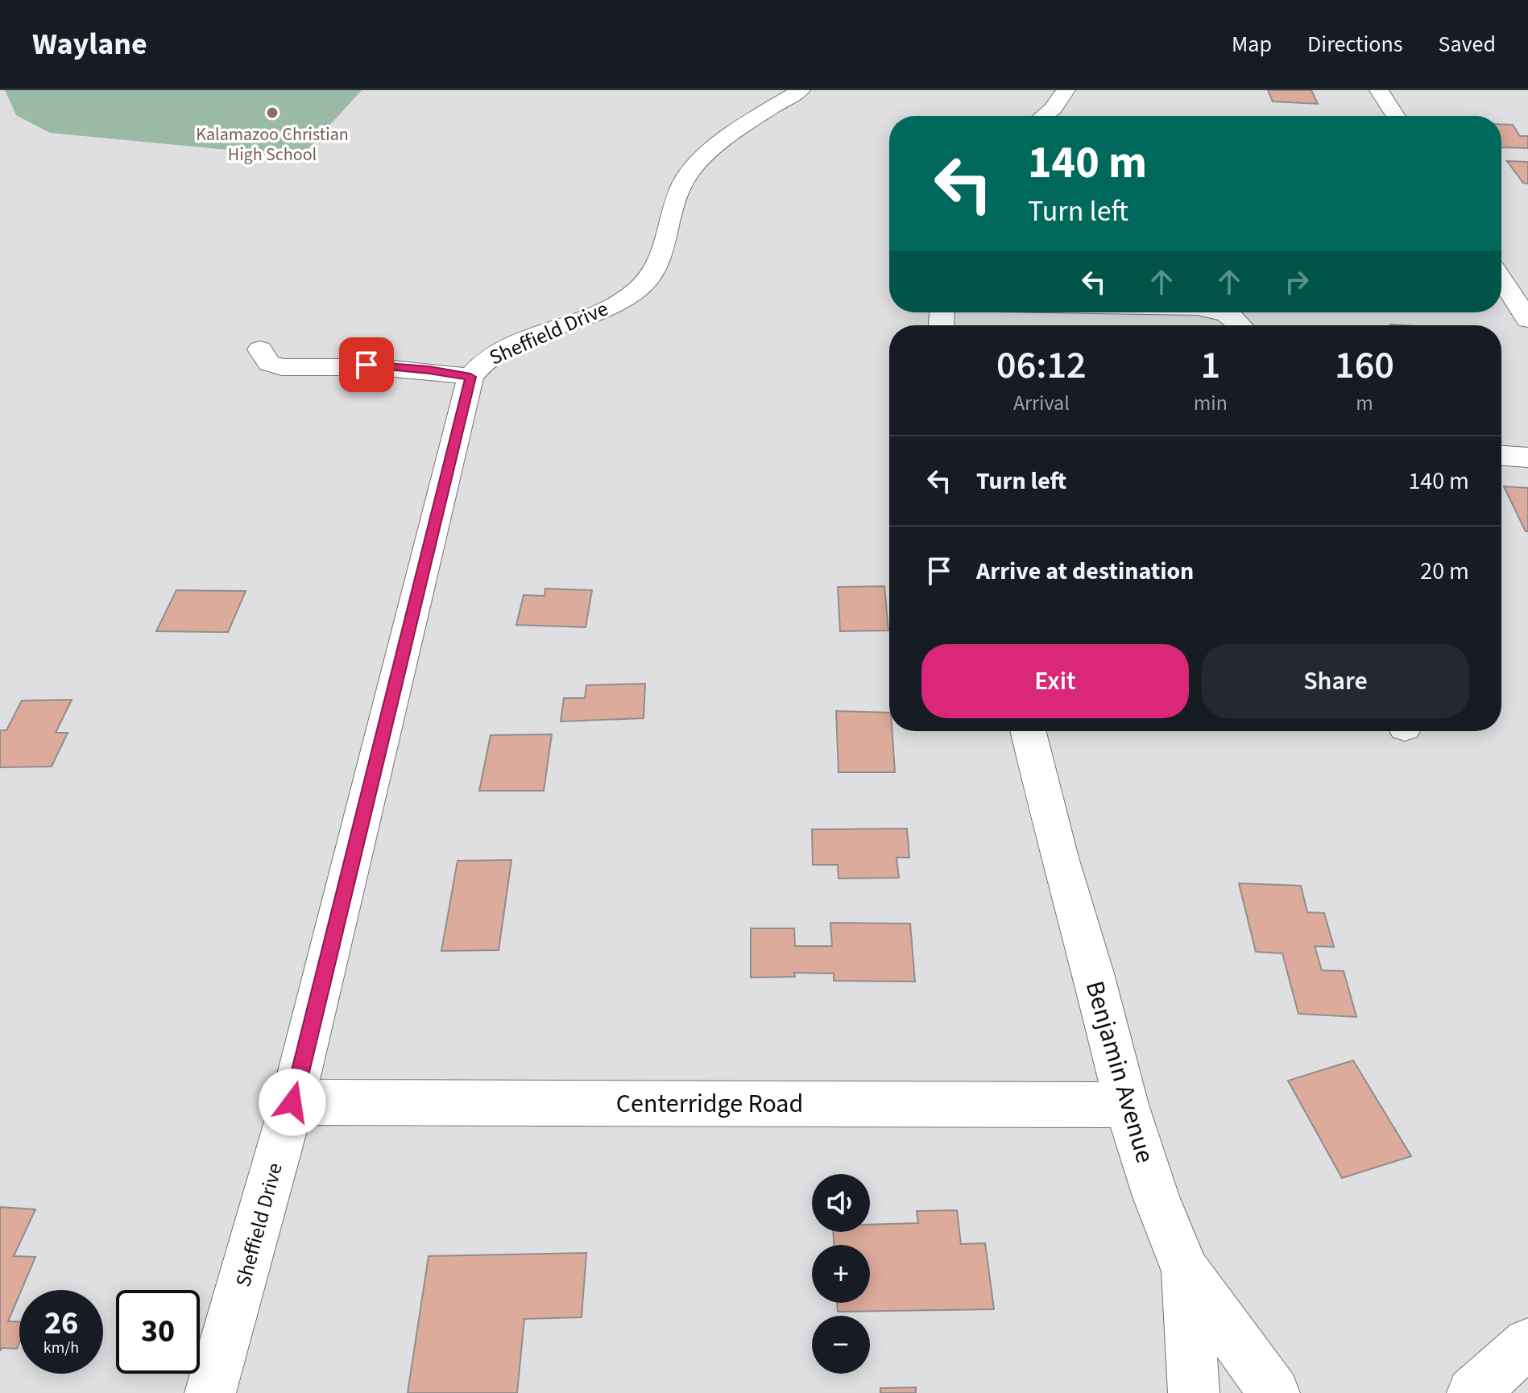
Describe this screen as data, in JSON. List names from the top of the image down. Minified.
{"streets":{"street":["Sheffield Drive","Benjamin Avenue","Centerridge Road"]},"crossings":[["Sheffield Drive","Centerridge Road"],["Benjamin Avenue","Centerridge Road"]],"places":["Kalamazoo Christian High School"],"page":{"header":"Waylane","nav":["Map","Directions","Saved"],"turn":["140 m","Turn left"],"eta":["06:12","Arrival","1","min","160","m"],"list":[{"name":"Turn left","value":"140 m"},{"name":"Arrive at destination","value":"20 m"}],"buttons":["Exit","Share"],"map_buttons":["+","−"],"speed":"26 km/h","limit":"30"}}
